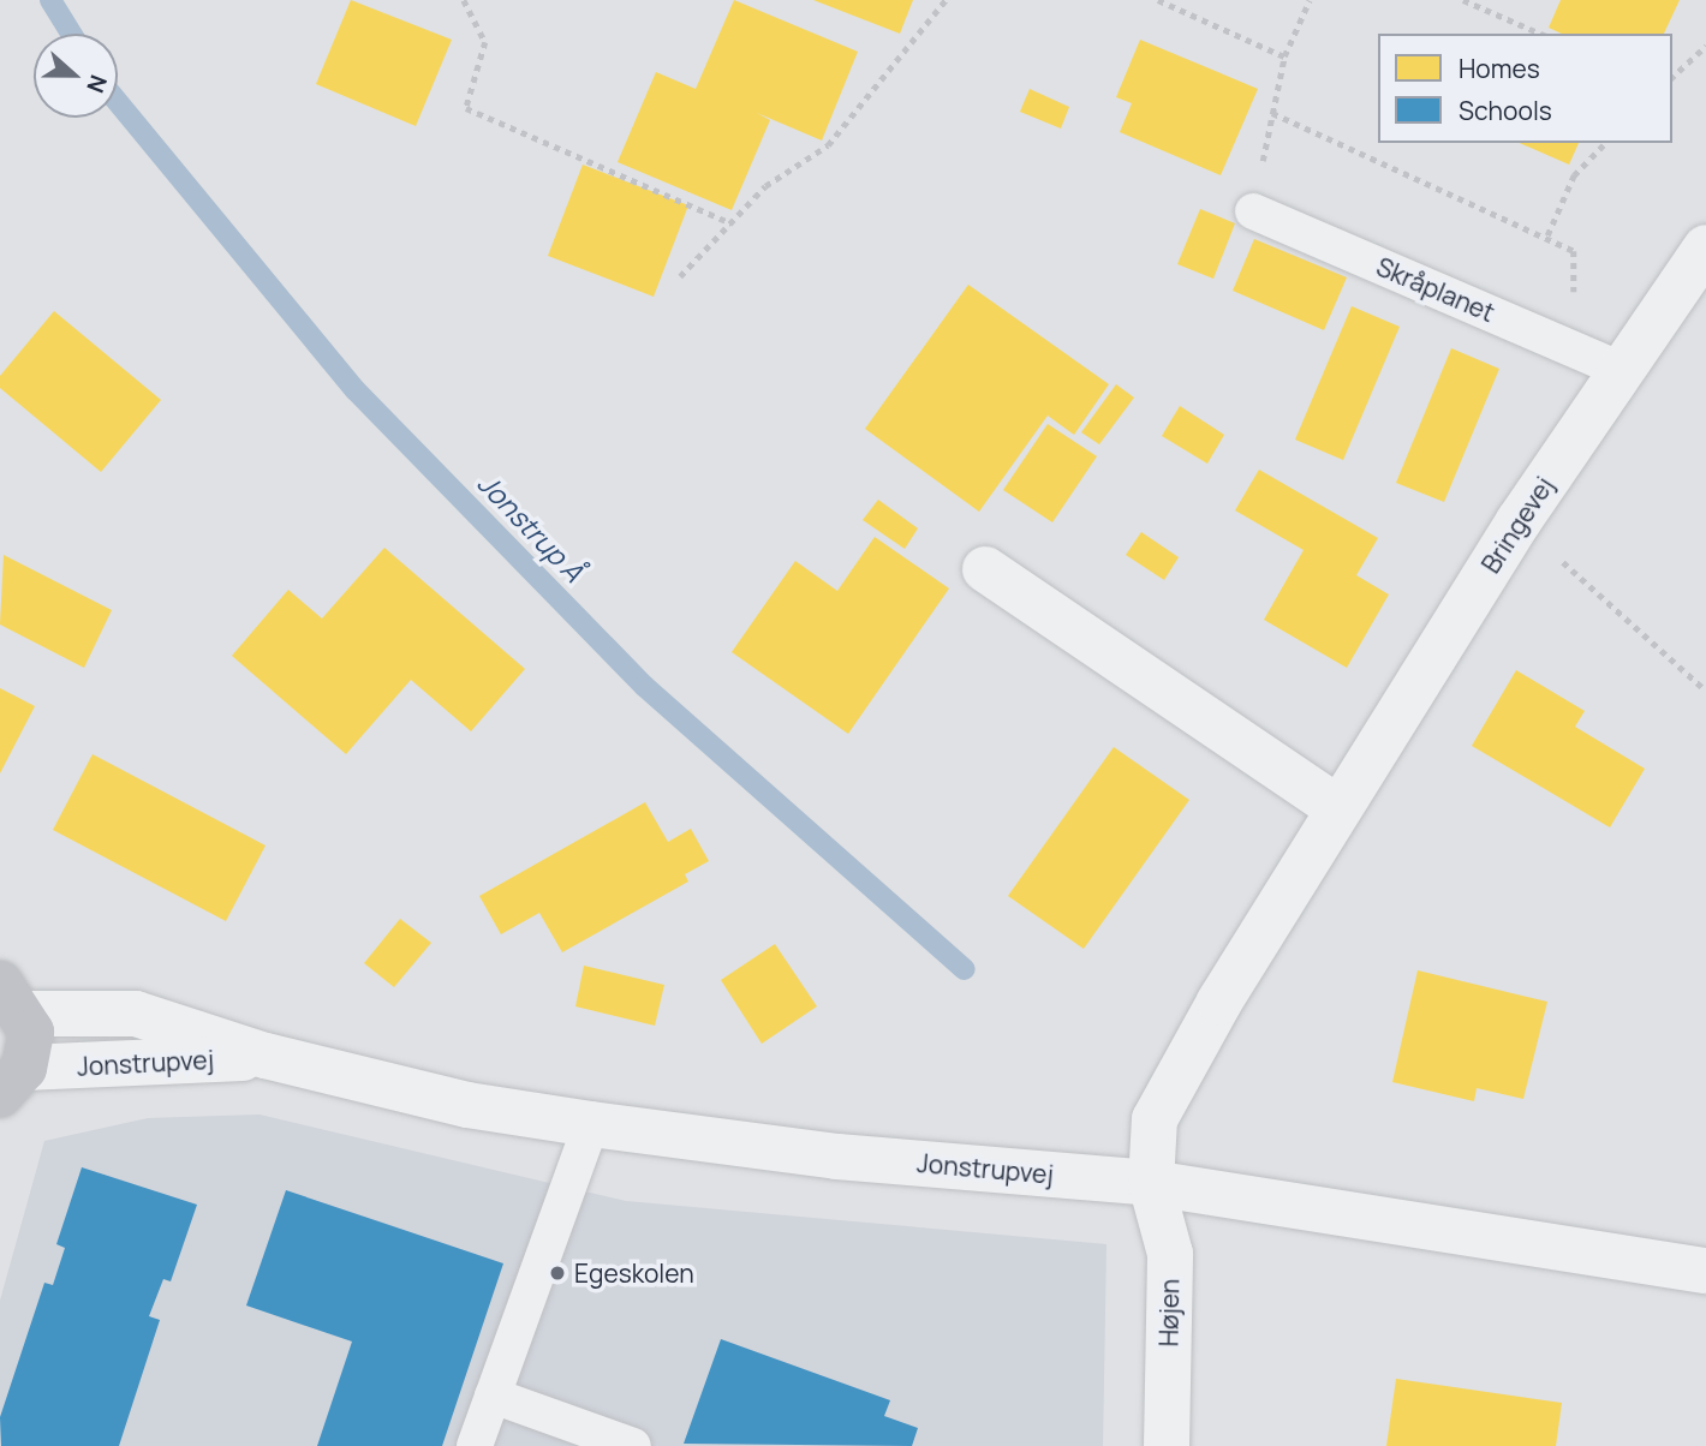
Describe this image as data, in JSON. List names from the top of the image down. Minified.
{"streets":{"street":["Bringevej","Jonstrupvej","Højen"],"lane":["Skråplanet"]},"crossings":[["Skråplanet","Bringevej"],["Bringevej","Jonstrupvej"],["Bringevej","Højen"],["Jonstrupvej","Højen"]],"water":["Jonstrup Å"],"places":["Egeskolen"],"legend":["Homes","Schools"],"north":"right"}
